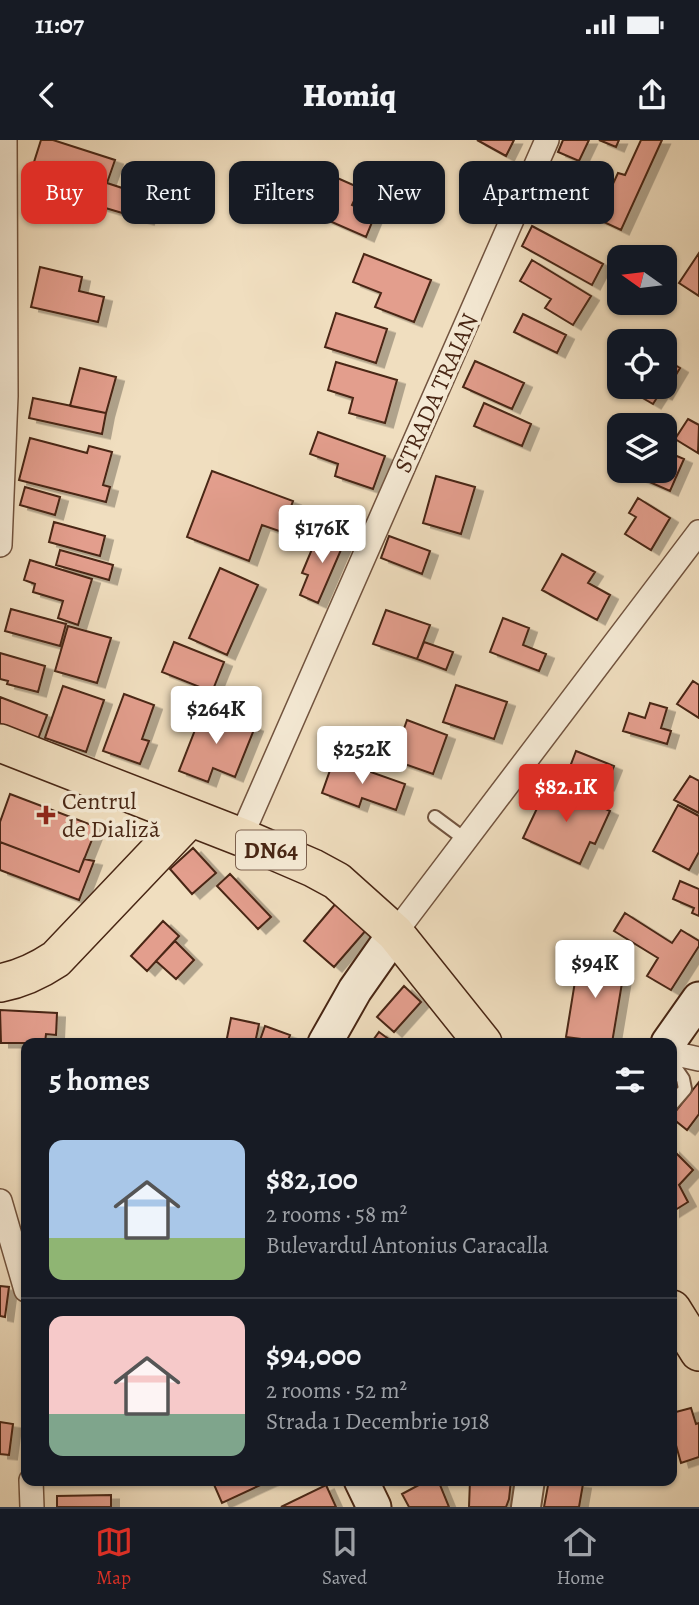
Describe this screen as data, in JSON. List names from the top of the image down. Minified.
{"streets":{"main road":["DN64"],"street":["STRADA TRAIAN"]},"crossings":[["STRADA TRAIAN","DN64"]],"places":{"health":["Centrul de Dializă"]},"north":"left","page":{"status":"11:07","header":"Homiq","chip":["Buy","Rent","Filters","New","Apartment"],"price":["$176K","$264K","$252K","$82.1K","$94K"],"heading":"5 homes","list":[{"name":"$82,100","note":"2 rooms · 58 m² · Bulevardul Antonius Caracalla"},{"name":"$94,000","note":"2 rooms · 52 m² · Strada 1 Decembrie 1918"}],"tabs":["Map","Saved","Home"]}}
